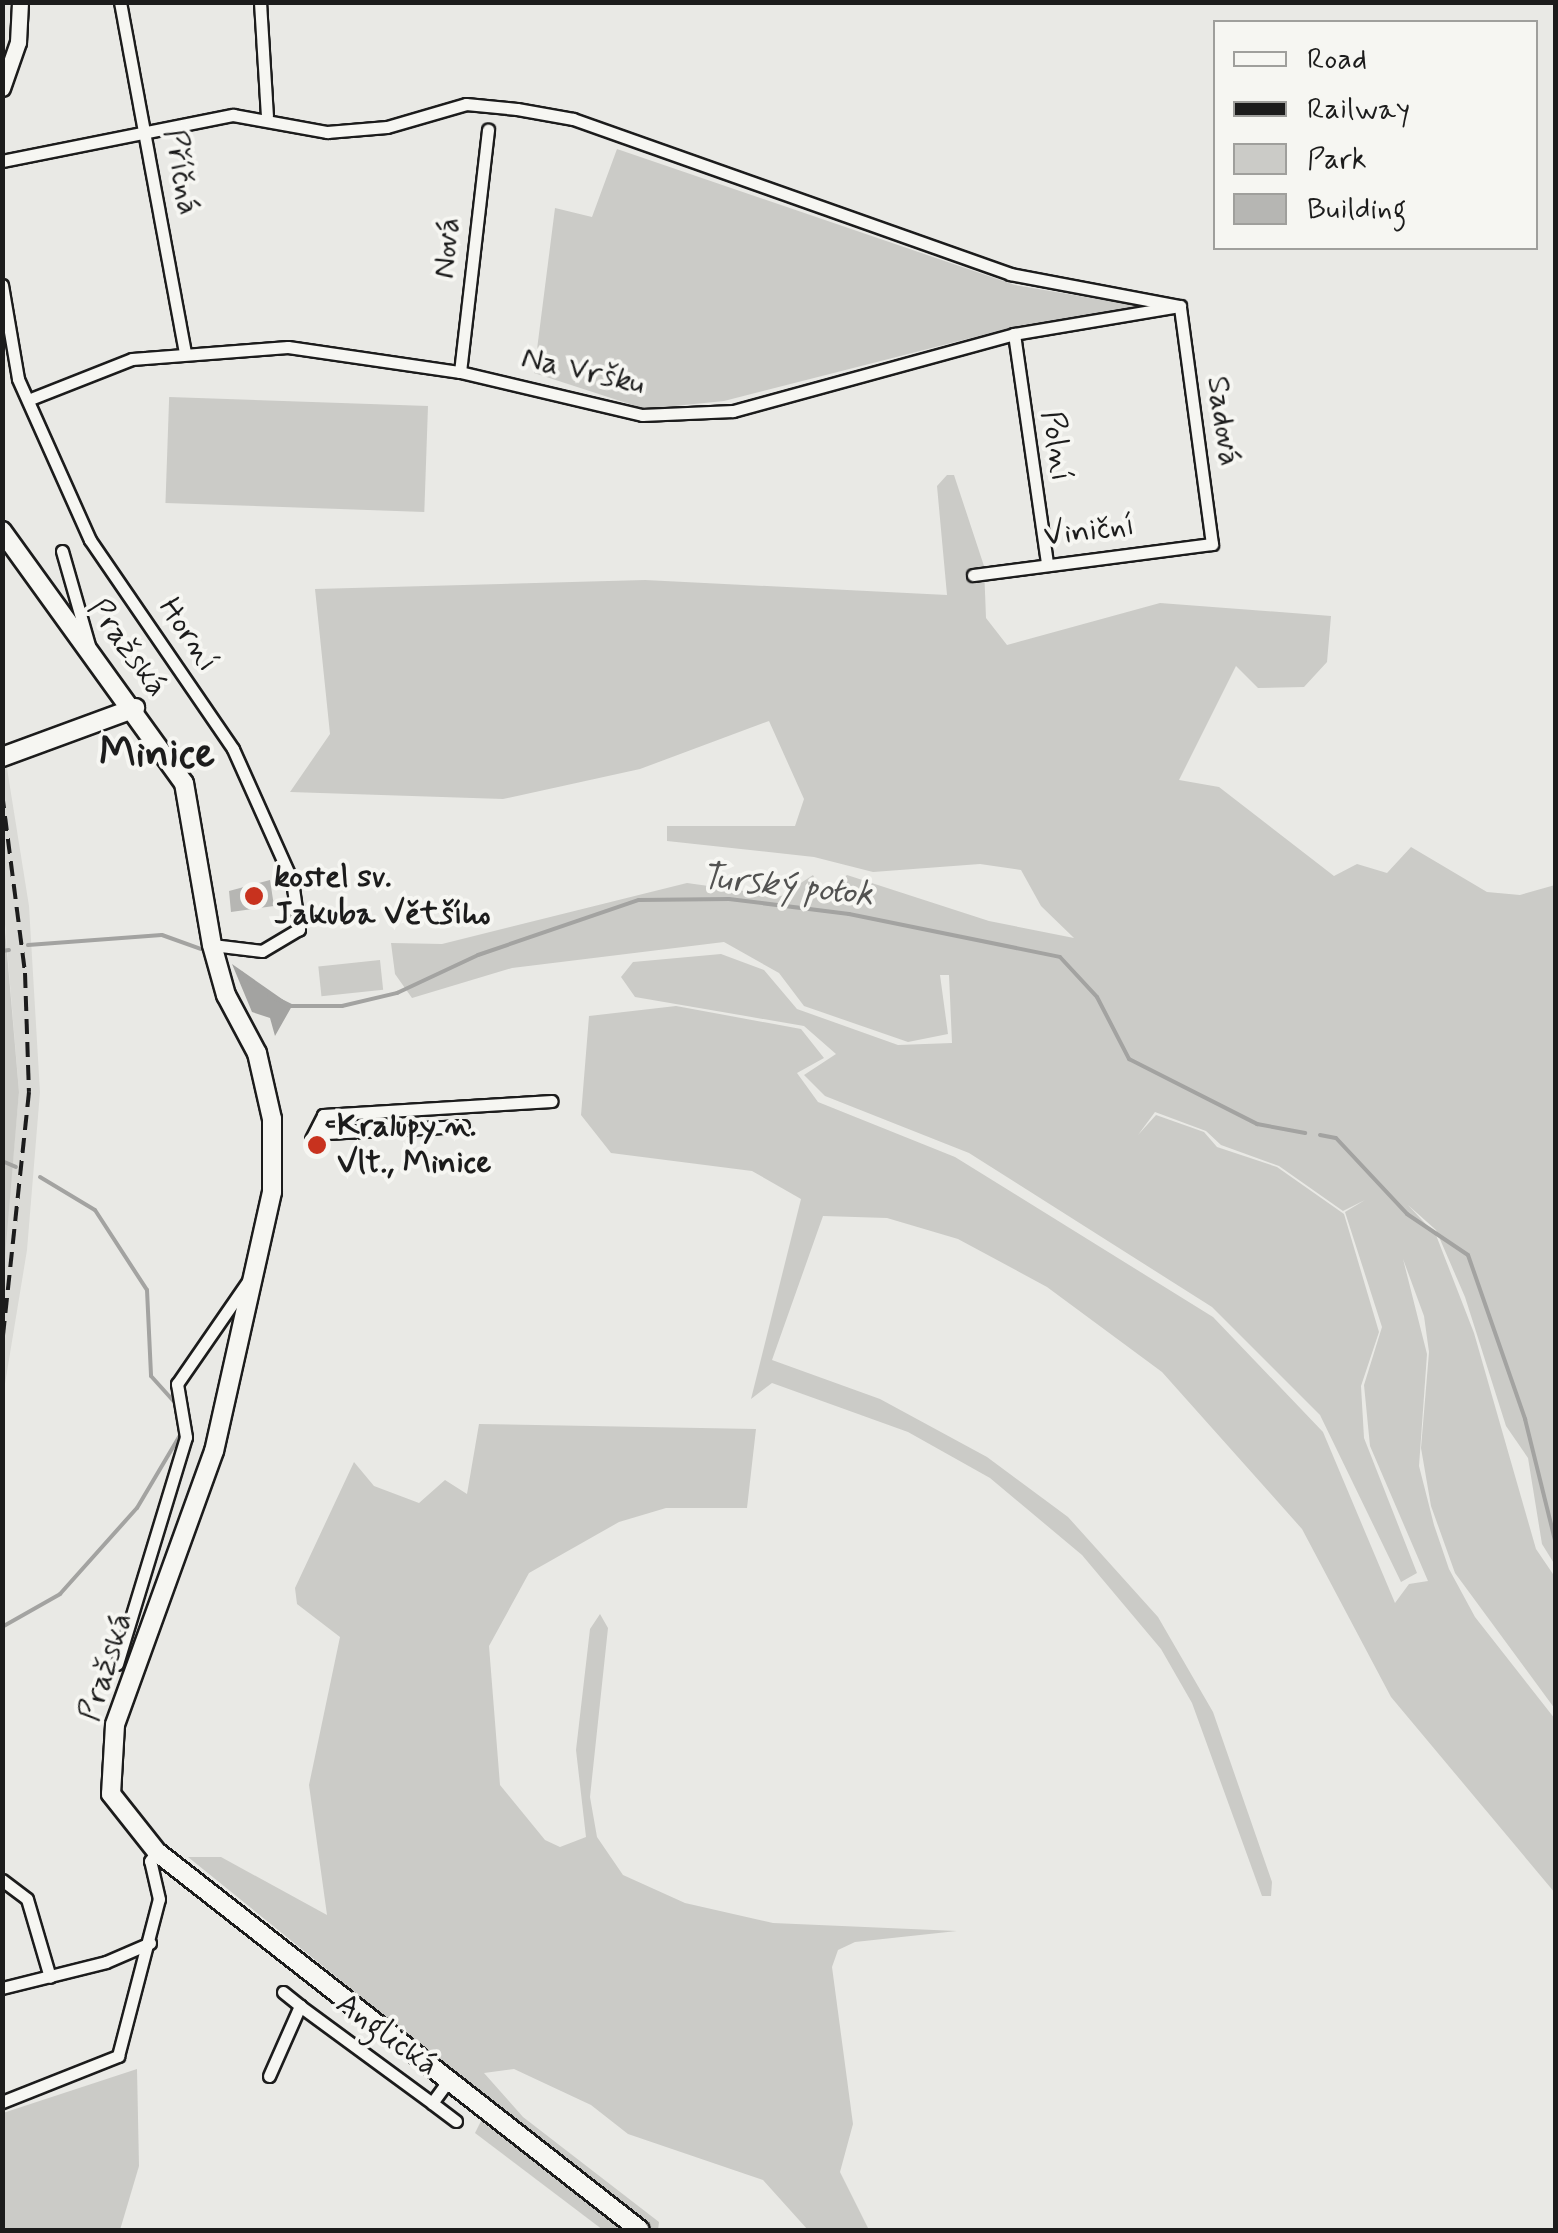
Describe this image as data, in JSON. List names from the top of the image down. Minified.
{"streets":{"main road":["Pražská"],"street":["Příčná","Nová","Na Vršku","Sadová","Polní","Viniční","Horní","Anglická"]},"crossings":[["Příčná","Na Vršku"],["Nová","Na Vršku"],["Na Vršku","Sadová"],["Na Vršku","Polní"],["Na Vršku","Horní"],["Sadová","Viniční"],["Polní","Viniční"],["Horní","Pražská"],["Pražská","Anglická"]],"districts":["Minice"],"water":["Turský potok"],"places":["kostel sv. Jakuba Většího","Kralupy n. Vlt., Minice"],"legend":["Road","Railway","Park","Building"]}
